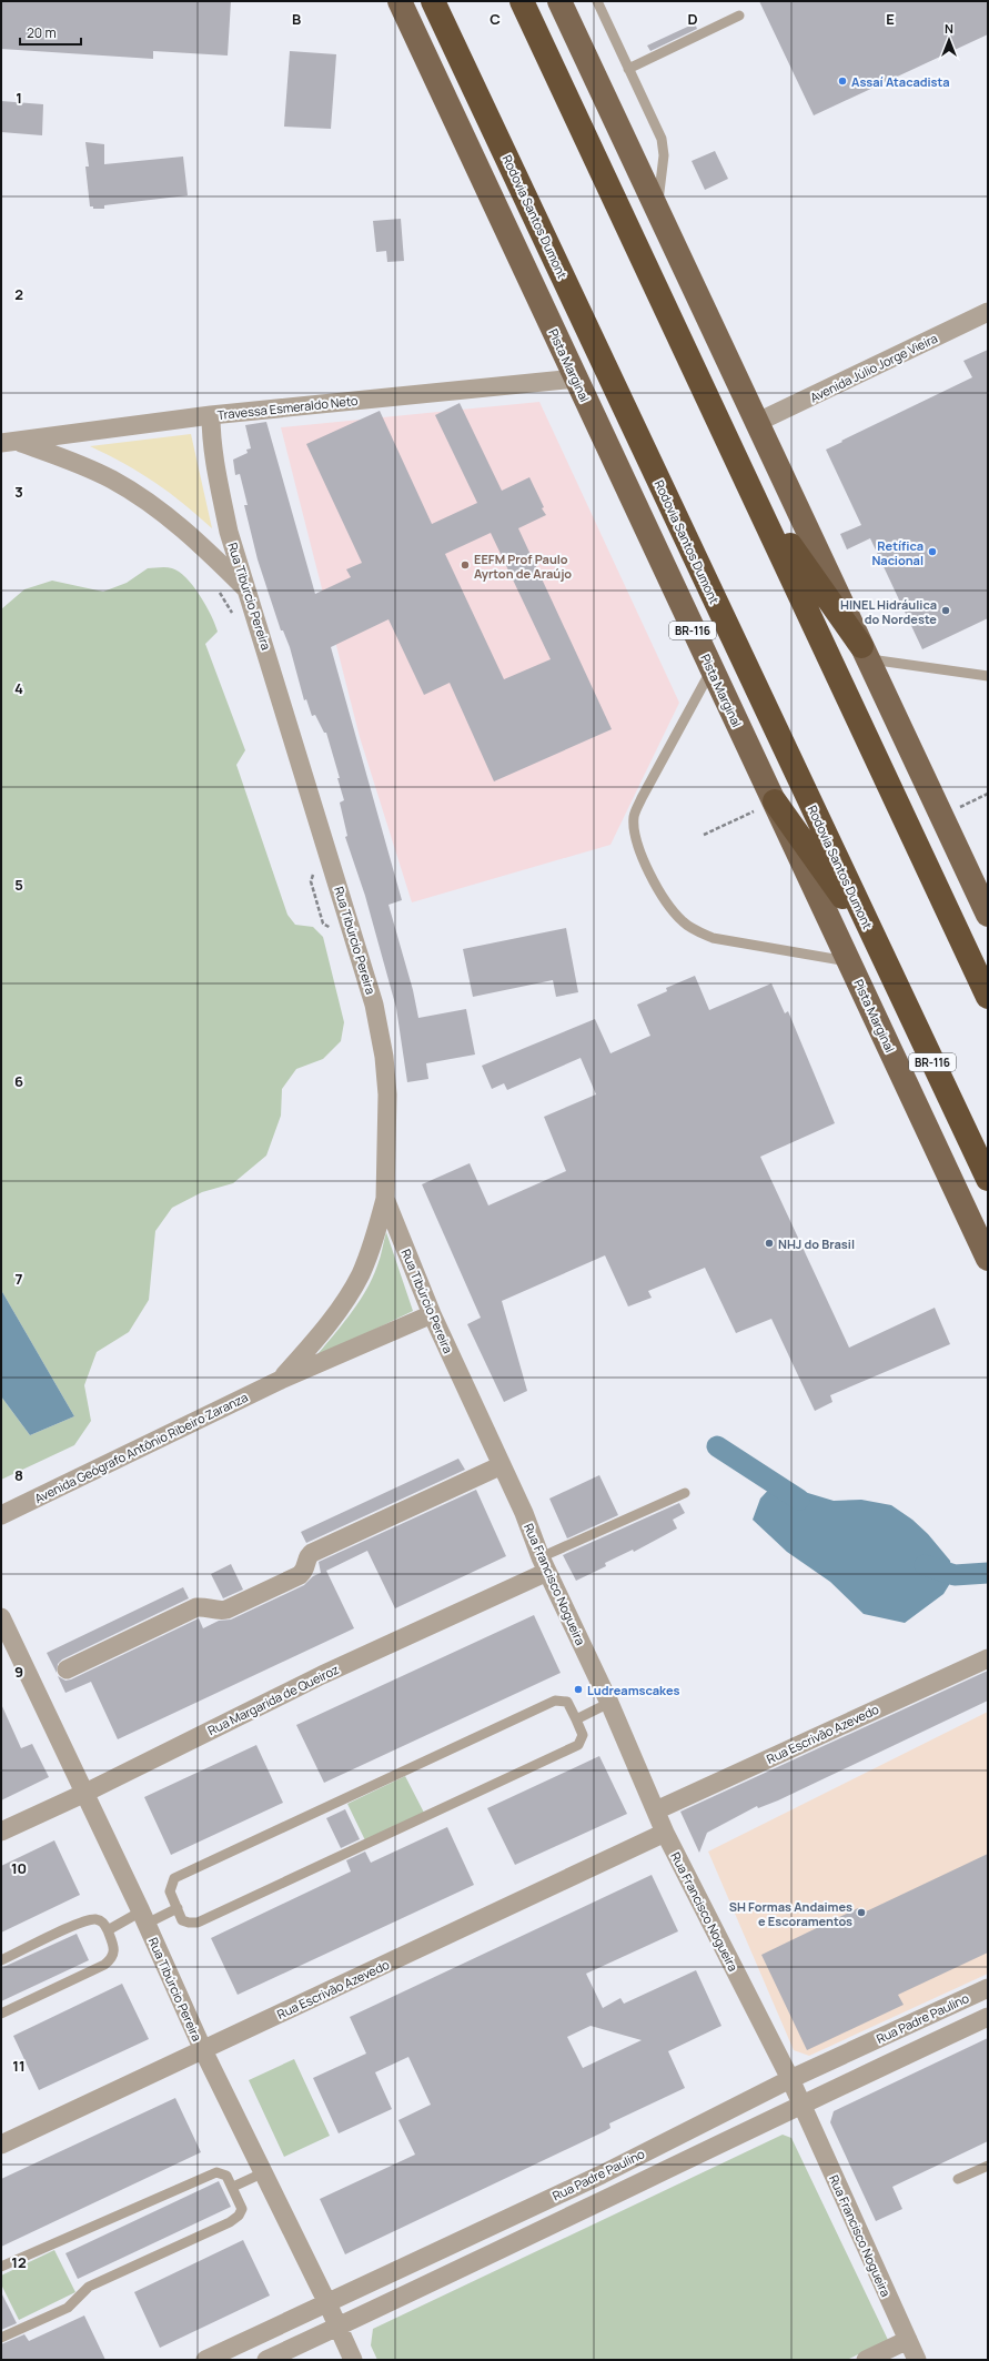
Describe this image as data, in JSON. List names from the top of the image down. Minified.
{"streets":{"highway":["Rodovia Santos Dumont","BR-116"],"main road":["Pista Marginal"],"street":["Avenida Júlio Jorge Vieira","Travessa Esmeraldo Neto","Rua Tibúrcio Pereira","Avenida Geógrafo Antônio Ribeiro Zaranza","Rua Francisco Nogueira","Rua Margarida de Queiroz","Rua Escrivão Azevedo","Rua Padre Paulino"]},"crossings":[["Pista Marginal","Travessa Esmeraldo Neto"],["Travessa Esmeraldo Neto","Rua Tibúrcio Pereira"],["Rua Tibúrcio Pereira","Avenida Geógrafo Antônio Ribeiro Zaranza"],["Rua Tibúrcio Pereira","Rua Francisco Nogueira"],["Rua Tibúrcio Pereira","Rua Margarida de Queiroz"],["Rua Tibúrcio Pereira","Rua Escrivão Azevedo"],["Rua Tibúrcio Pereira","Rua Padre Paulino"],["Rua Francisco Nogueira","Rua Margarida de Queiroz"],["Rua Francisco Nogueira","Rua Escrivão Azevedo"],["Rua Francisco Nogueira","Rua Padre Paulino"]],"places":["Assaí Atacadista","Retífica Nacional","EEFM Prof Paulo Ayrton de Araújo","HINEL Hidráulica do Nordeste","NHJ do Brasil","Ludreamscakes","SH Formas Andaimes e Escoramentos"],"scale_bar":"20 m","north":"top","grid":{"columns":["B","C","D","E"],"rows":["1","2","3","4","5","6","7","8","9","10","11","12"]}}
